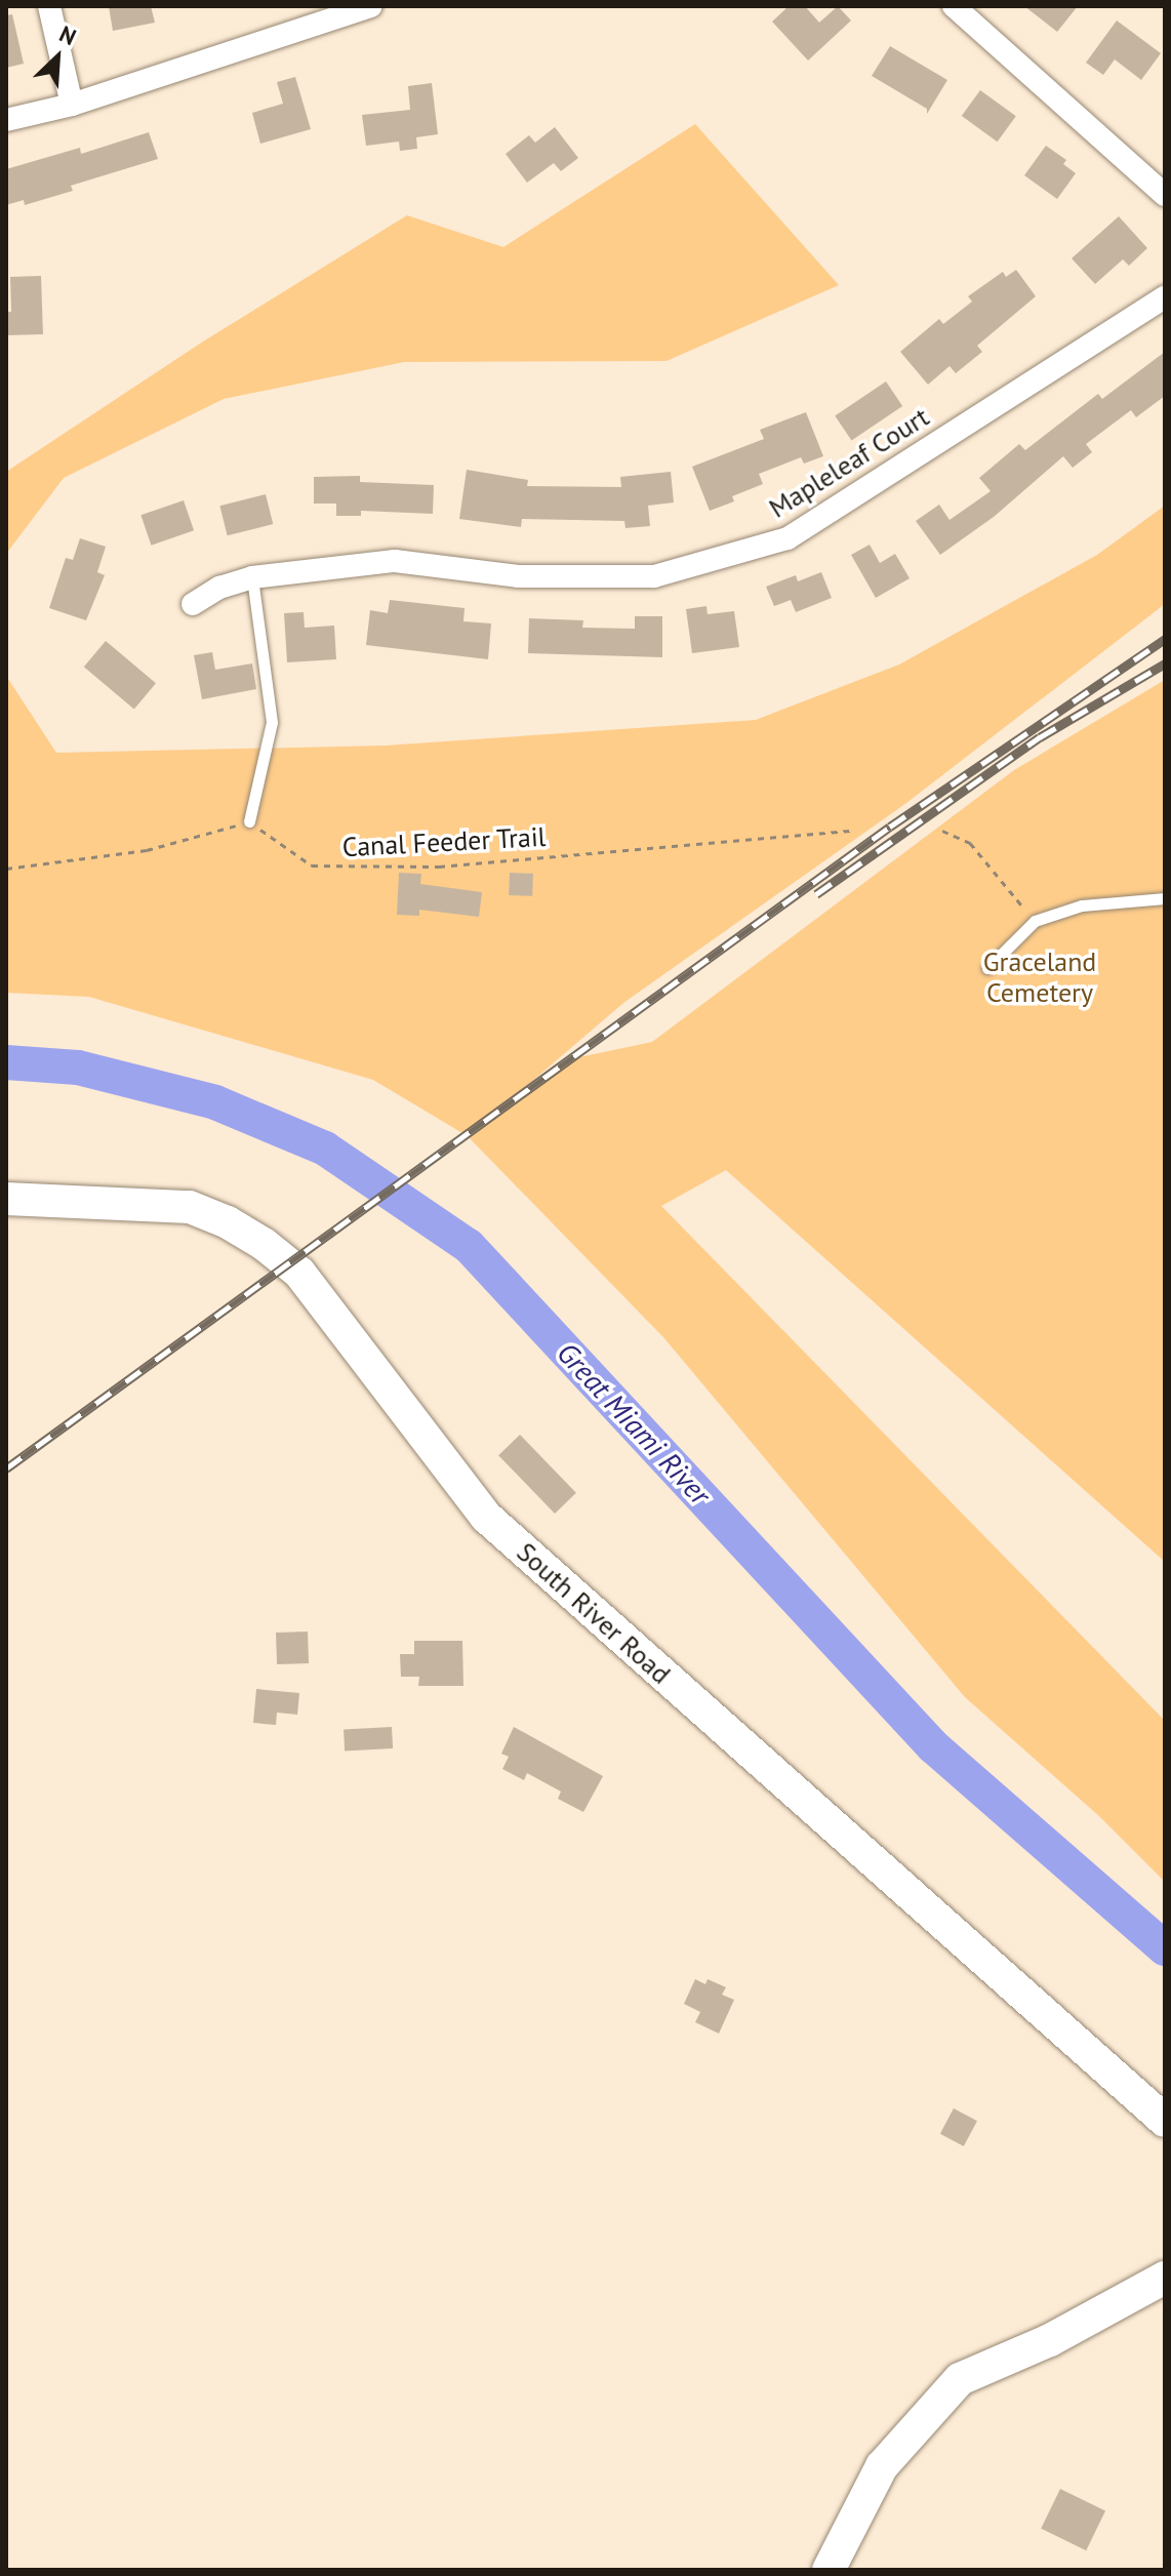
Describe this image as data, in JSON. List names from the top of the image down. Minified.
{"streets":{"street":["Mapleleaf Court","South River Road"],"path":["Canal Feeder Trail"]},"water":["Great Miami River"],"parks":["Graceland Cemetery"],"north":"top right"}
